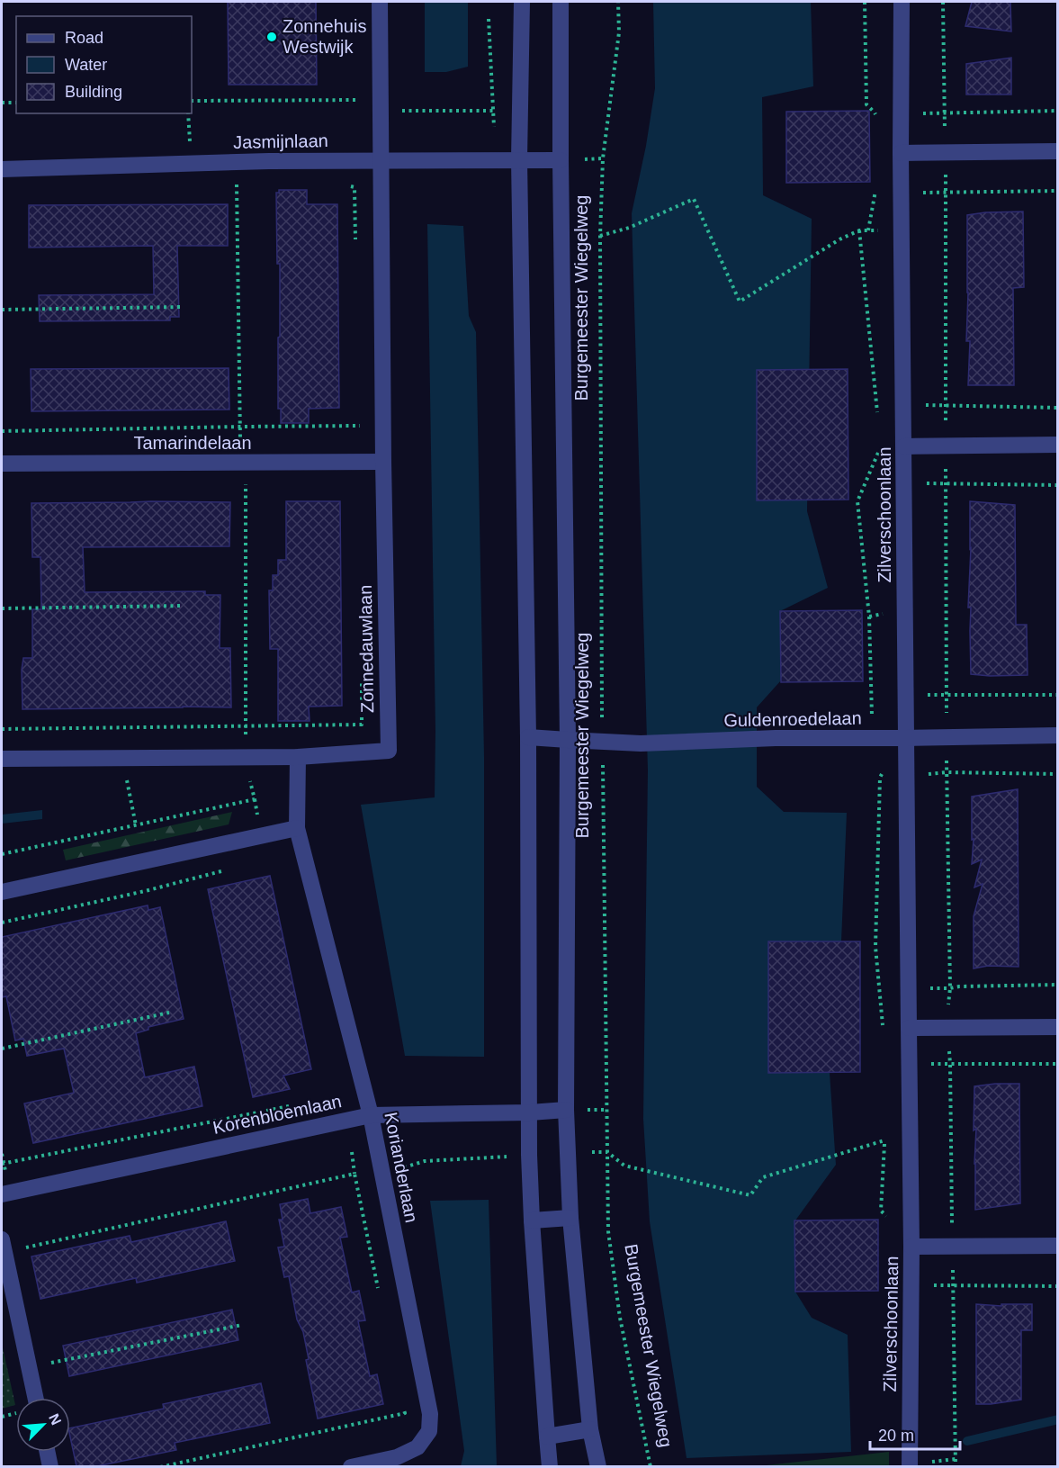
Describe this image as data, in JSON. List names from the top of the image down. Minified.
{"streets":{"street":["Jasmijnlaan","Burgemeester Wiegelweg","Tamarindelaan","Zilverschoonlaan","Zonnedauwlaan","Guldenroedelaan","Korenbloemlaan","Korianderlaan"]},"crossings":[["Jasmijnlaan","Burgemeester Wiegelweg"],["Jasmijnlaan","Zonnedauwlaan"],["Burgemeester Wiegelweg","Guldenroedelaan"],["Burgemeester Wiegelweg","Korenbloemlaan"],["Tamarindelaan","Zonnedauwlaan"],["Zilverschoonlaan","Guldenroedelaan"],["Zonnedauwlaan","Korianderlaan"],["Korenbloemlaan","Korianderlaan"]],"places":["Zonnehuis Westwijk"],"legend":["Road","Water","Building"],"scale_bar":"20 m","north":"top right"}
